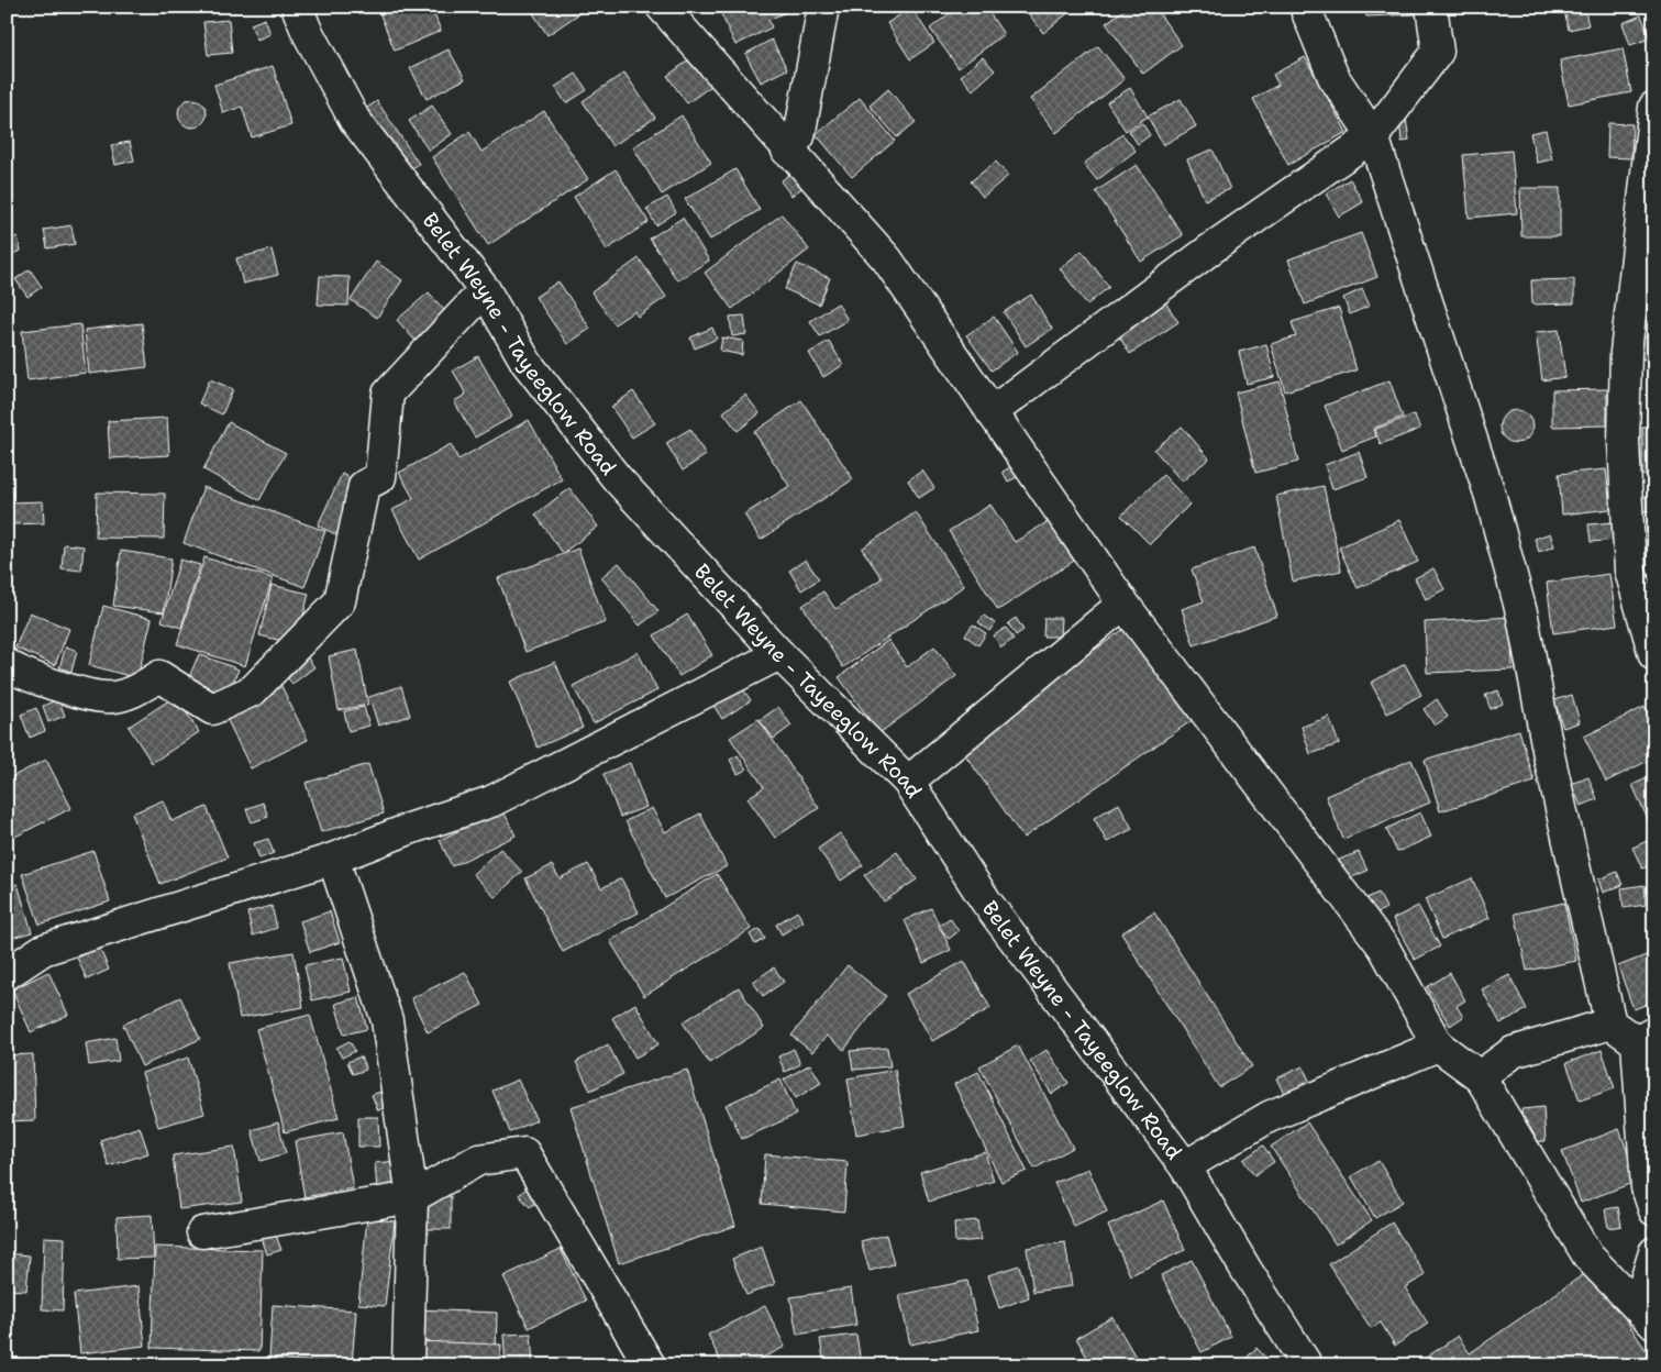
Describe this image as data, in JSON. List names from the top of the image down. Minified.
{"streets":{"street":["Belet Weyne - Tayeeglow Road"]}}
